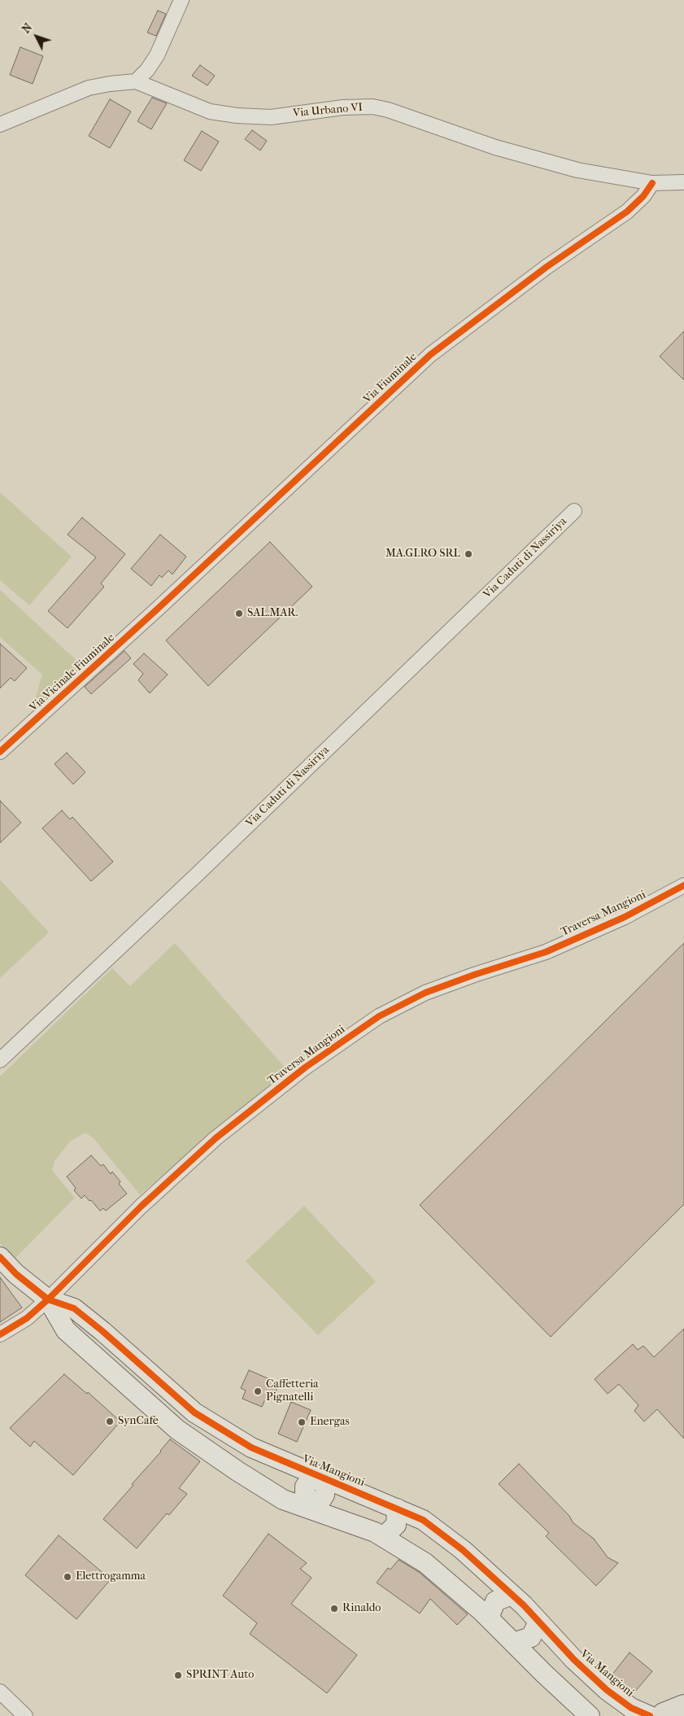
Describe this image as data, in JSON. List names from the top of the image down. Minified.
{"streets":{"street":["Via Urbano VI","Via Fiuminale","Via Caduti di Nassiriya","Via Vicinale Fiuminale","Traversa Mangioni","Via Mangioni"]},"crossings":[["Via Urbano VI","Via Fiuminale"],["Via Fiuminale","Via Vicinale Fiuminale"],["Traversa Mangioni","Via Mangioni"]],"places":["MA.GI.RO SRL","SAL.MAR.","Caffetteria Pignatelli","SynCafe","Energas","Elettrogamma","Rinaldo","SPRINT Auto"],"north":"top left"}
